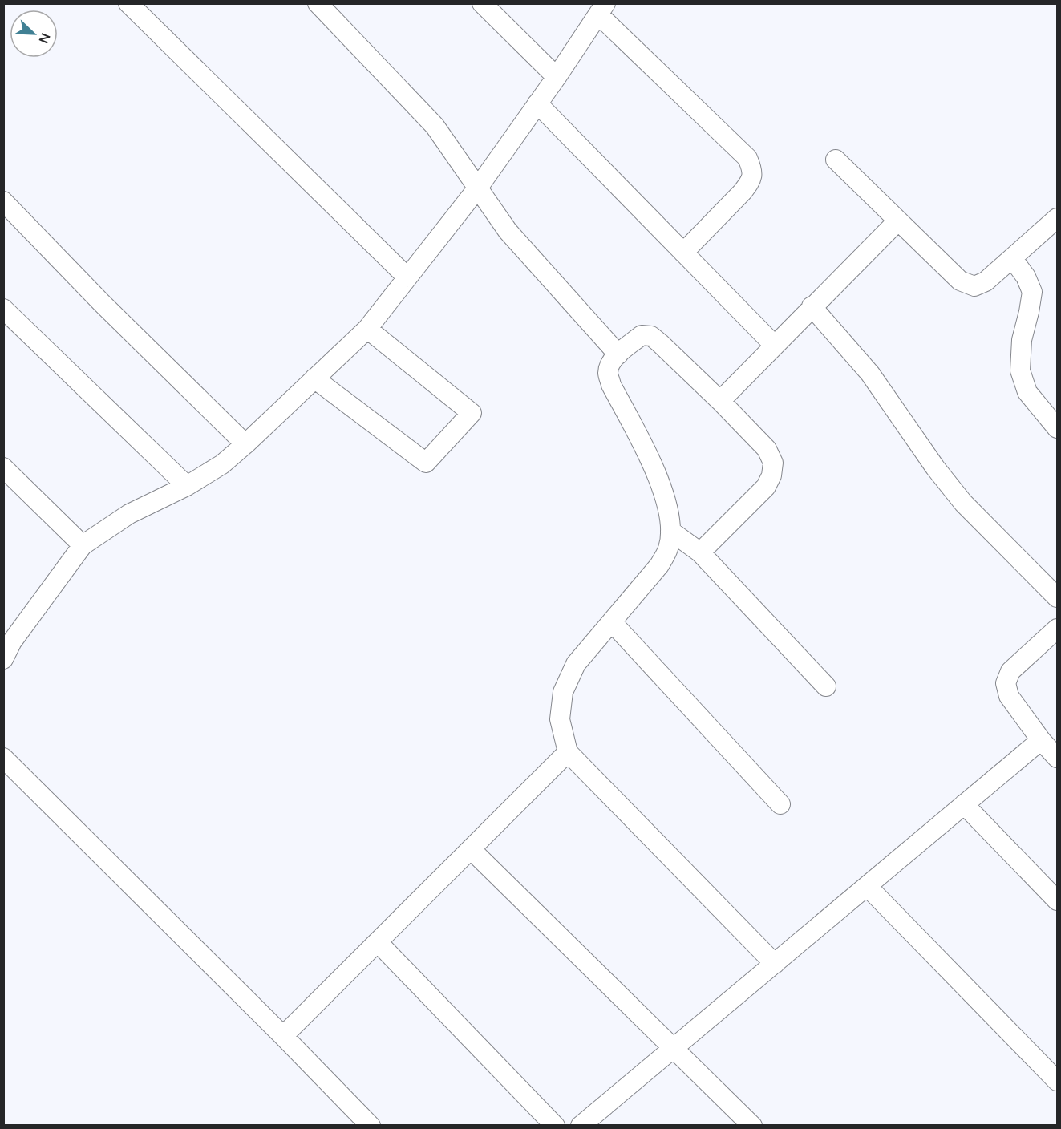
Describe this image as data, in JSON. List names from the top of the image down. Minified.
{"north":"bottom right"}
